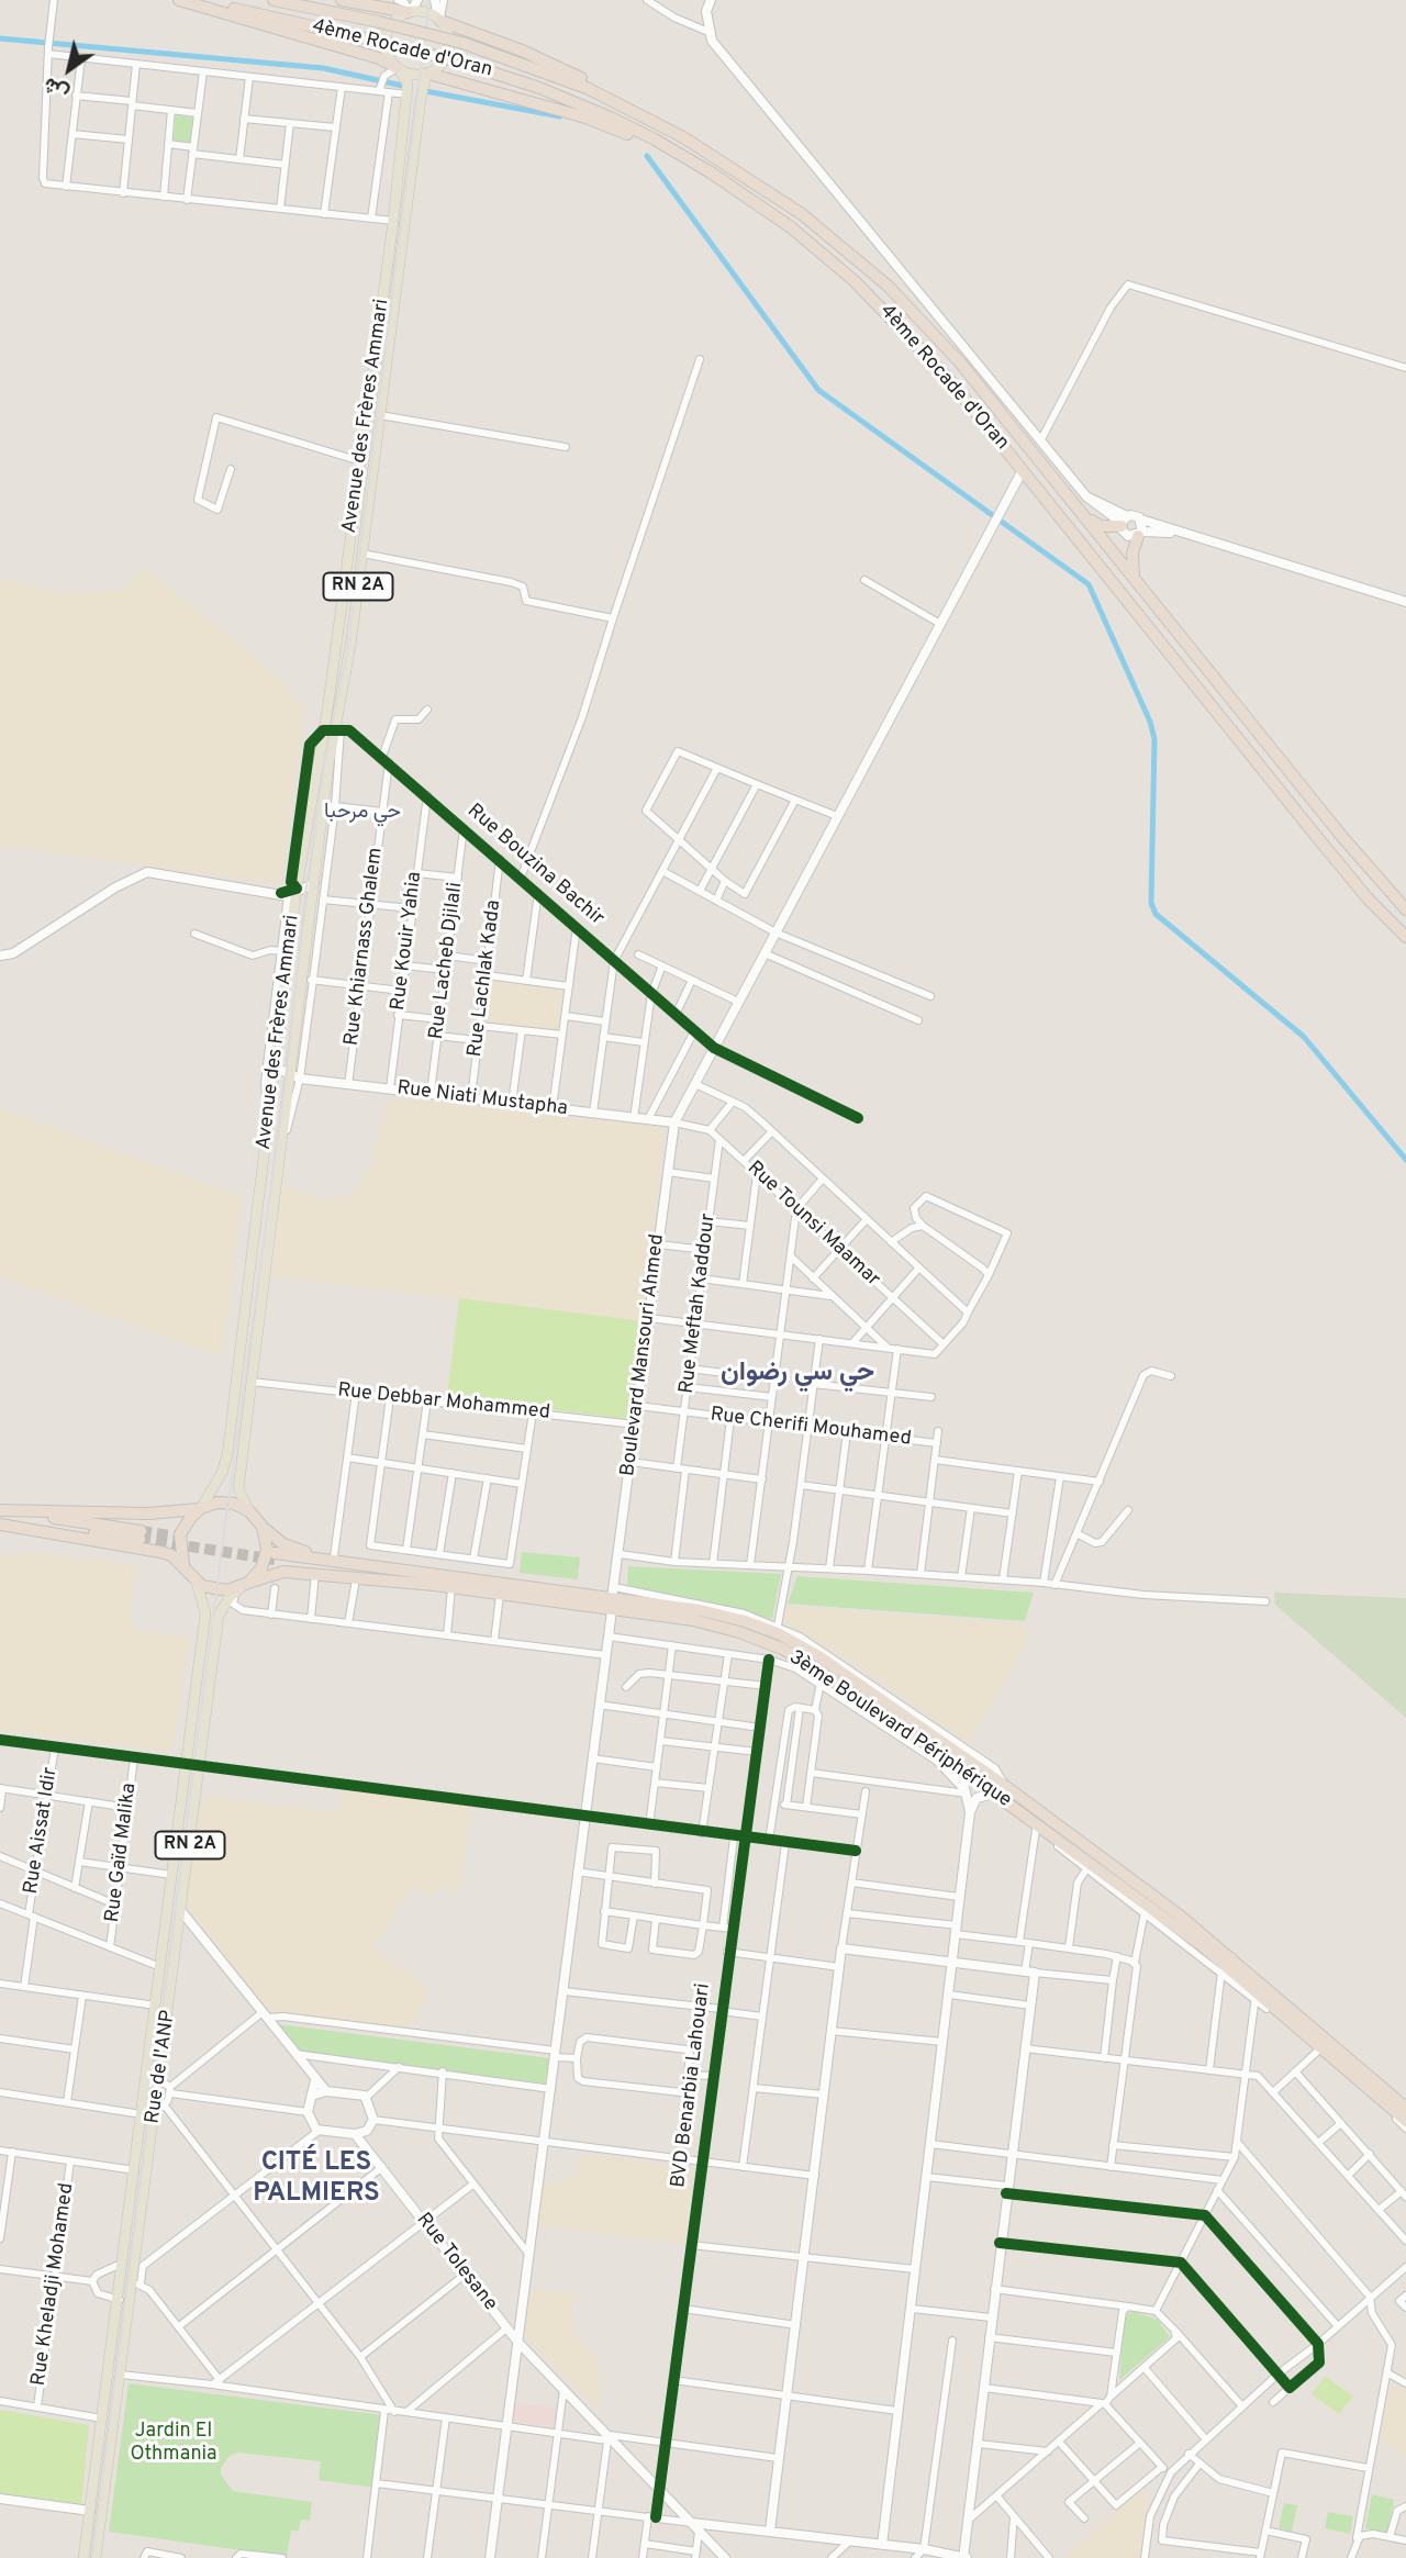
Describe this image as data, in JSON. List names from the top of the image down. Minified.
{"streets":{"highway":["4ème Rocade d'Oran","3ème Boulevard Périphérique"],"main road":["Avenue des Frères Ammari","RN 2A","Rue de l'ANP"],"street":["Rue Bouzina Bachir","Rue Kouir Yahia","Rue Khiarnass Ghalem","Rue Lacheb Djilali","Rue Lachlak Kada","Rue Niati Mustapha","Rue Tounsi Maamar","Rue Meftah Kaddour","Boulevard Mansouri Ahmed","Rue Debbar Mohammed","Rue Cherifi Mouhamed","Rue Aissat Idir","Rue Gaïd Malika","BVD Benarbia Lahouari","Rue Tolesane","Rue Kheladji Mohamed"]},"crossings":[["Avenue des Frères Ammari","Rue Bouzina Bachir"],["Avenue des Frères Ammari","Rue Niati Mustapha"],["Avenue des Frères Ammari","Rue Debbar Mohammed"],["Avenue des Frères Ammari","3ème Boulevard Périphérique"],["Avenue des Frères Ammari","Rue de l'ANP"],["Rue Bouzina Bachir","Rue Kouir Yahia"],["Rue Bouzina Bachir","Rue Khiarnass Ghalem"],["Rue Bouzina Bachir","Rue Lacheb Djilali"],["Rue Bouzina Bachir","Rue Lachlak Kada"],["Rue Kouir Yahia","Rue Niati Mustapha"],["Rue Khiarnass Ghalem","Rue Niati Mustapha"],["Rue Lacheb Djilali","Rue Niati Mustapha"],["Rue Lachlak Kada","Rue Niati Mustapha"],["Rue Niati Mustapha","Boulevard Mansouri Ahmed"],["Rue Tounsi Maamar","Rue Meftah Kaddour"],["Rue Meftah Kaddour","Rue Cherifi Mouhamed"],["Boulevard Mansouri Ahmed","Rue Debbar Mohammed"],["Boulevard Mansouri Ahmed","Rue Cherifi Mouhamed"],["Boulevard Mansouri Ahmed","3ème Boulevard Périphérique"],["Boulevard Mansouri Ahmed","Rue Tolesane"],["3ème Boulevard Périphérique","Rue de l'ANP"],["BVD Benarbia Lahouari","Rue Tolesane"]],"districts":["حي مرحبا","حي سي رضوان","CITÉ LES PALMIERS"],"parks":["Jardin El Othmania"],"north":"bottom left"}
